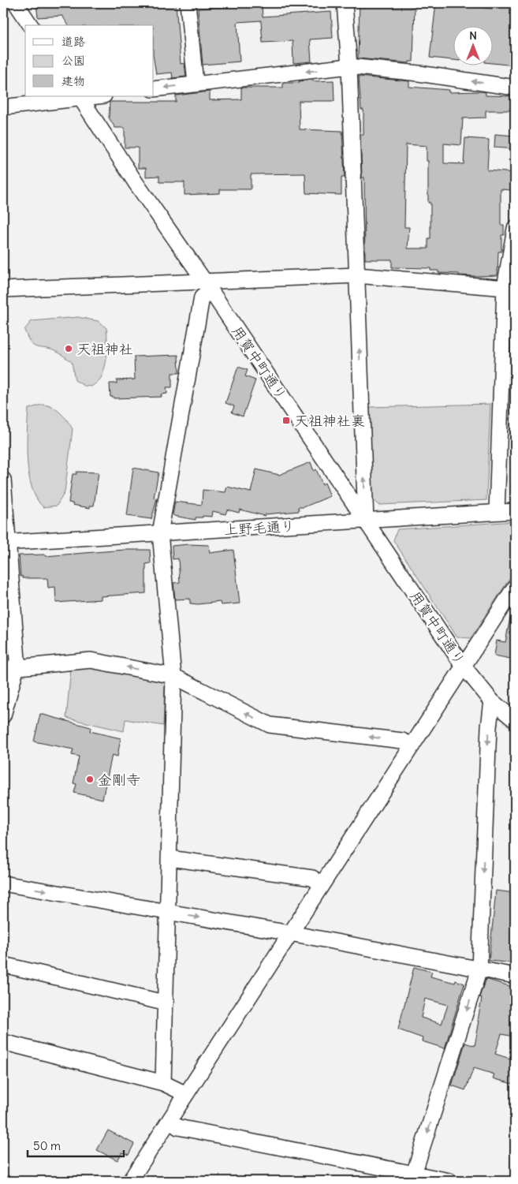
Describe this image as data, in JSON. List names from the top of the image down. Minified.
{"streets":{"street":["用賀中町通り","上野毛通り"]},"crossings":[["用賀中町通り","上野毛通り"]],"places":{"other":["天祖神社","金剛寺"],"transit":["天祖神社裏"]},"legend":["道路","公園","建物"],"scale_bar":"50 m","north":"top"}
